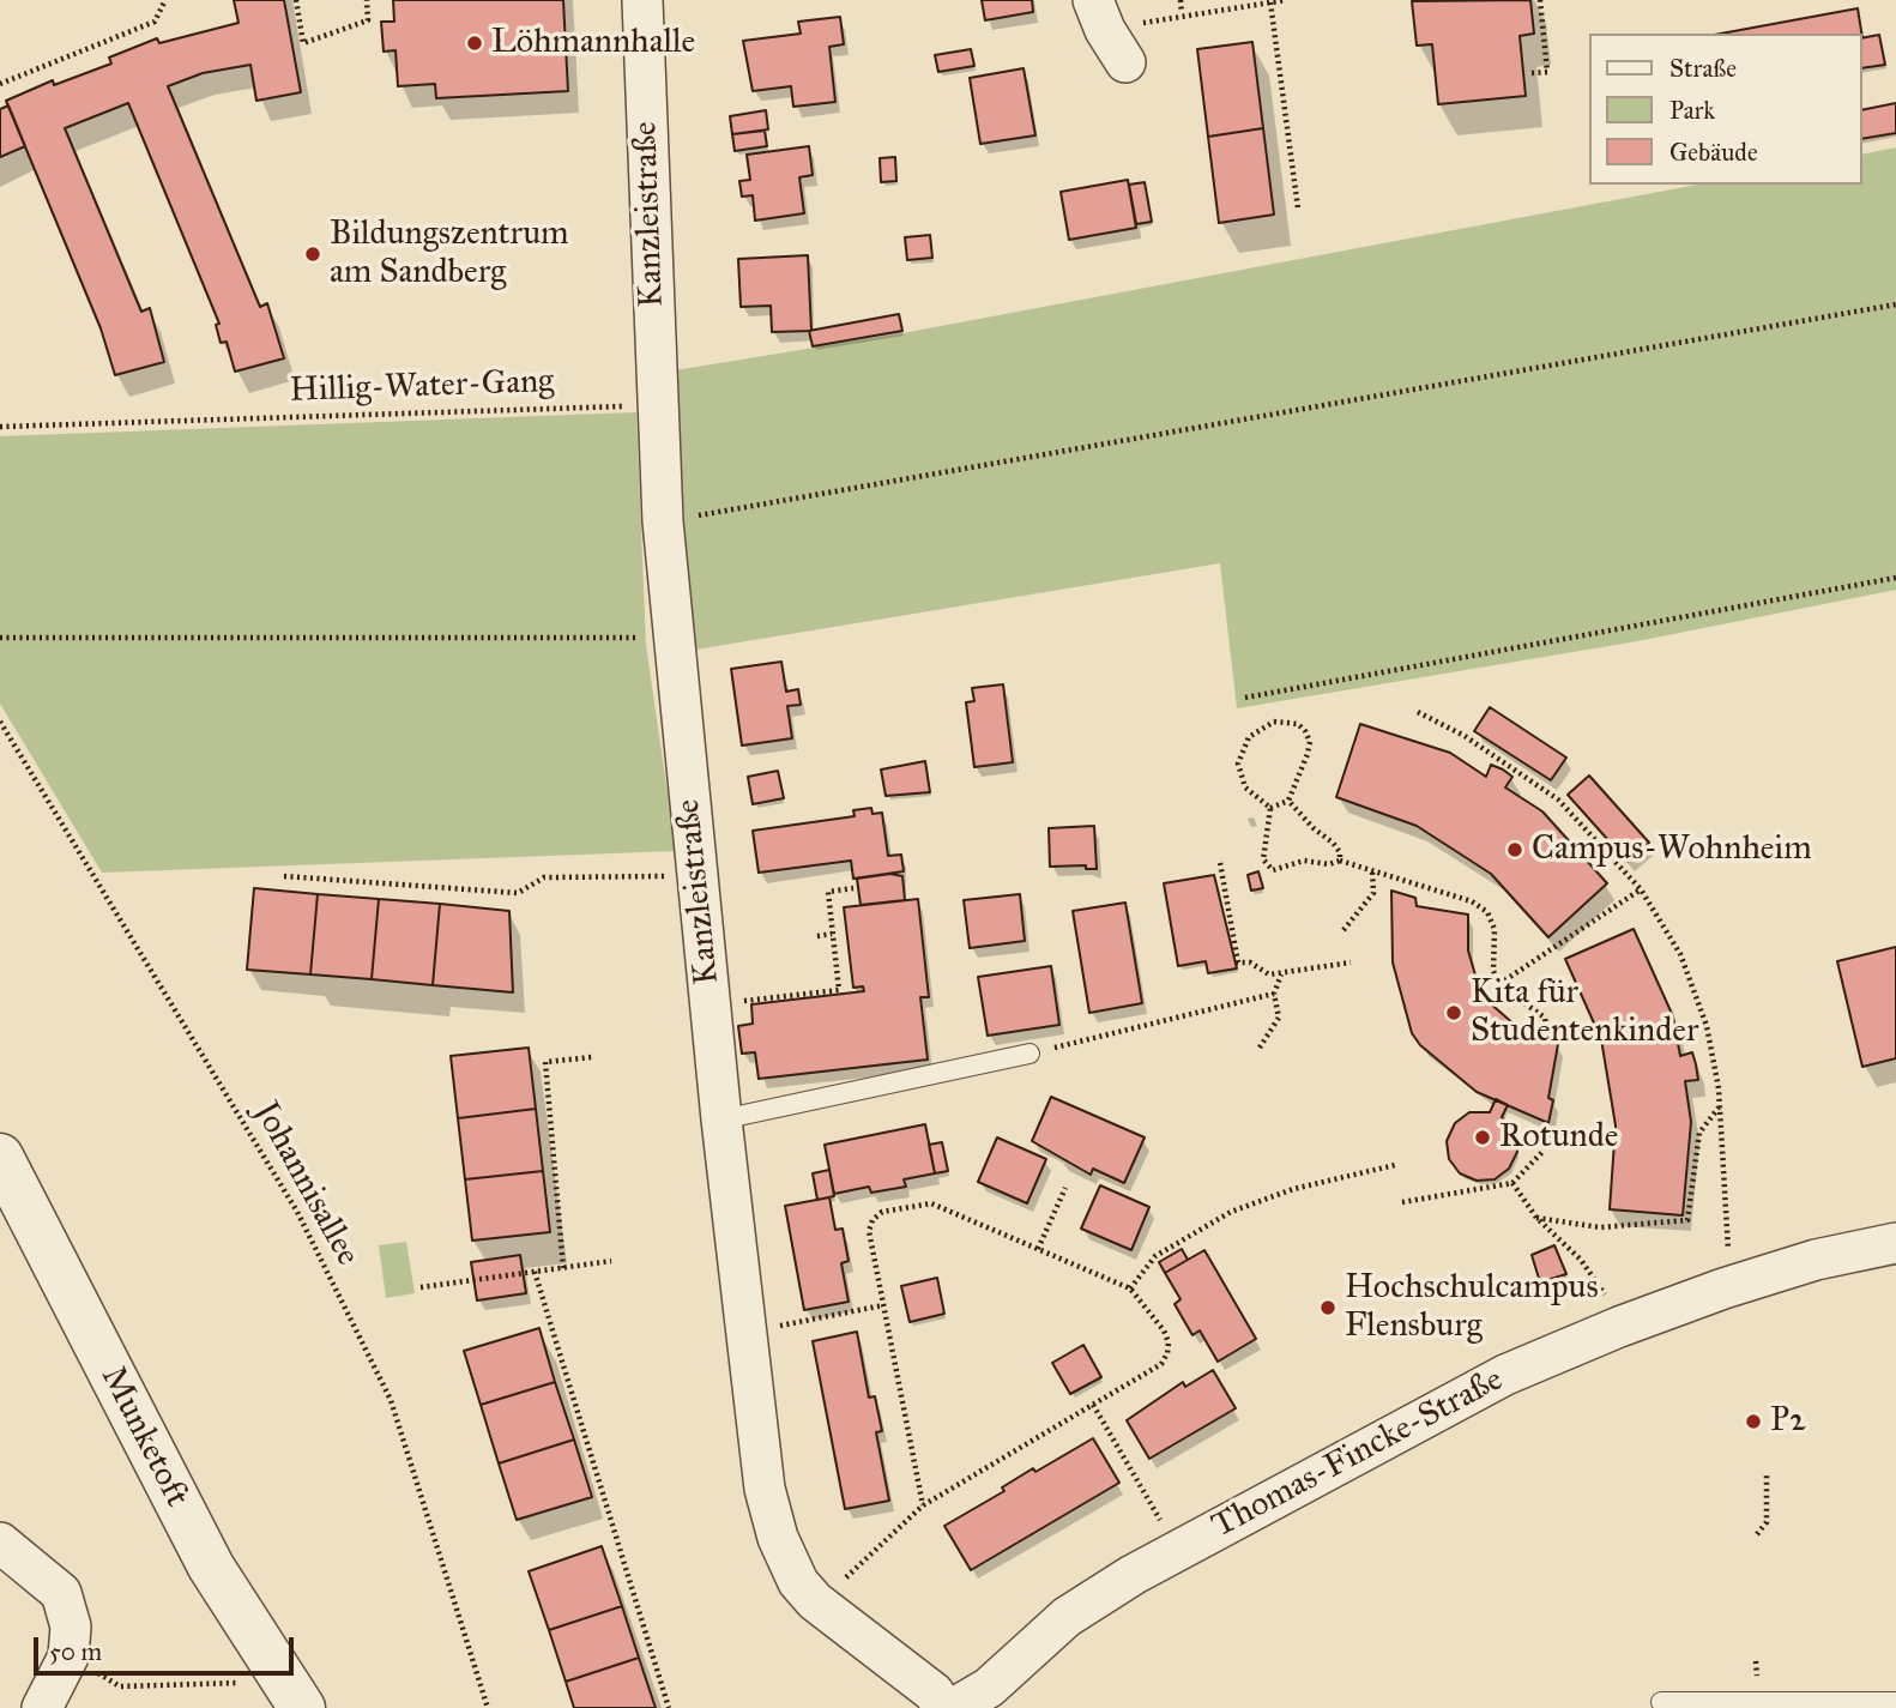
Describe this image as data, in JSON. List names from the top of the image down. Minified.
{"streets":{"street":["Kanzleistraße","Munketoft","Thomas-Fincke-Straße"],"path":["Hillig-Water-Gang","Johannisallee"]},"crossings":[["Kanzleistraße","Hillig-Water-Gang"]],"places":["Löhmannhalle","Bildungszentrum am Sandberg","Campus-Wohnheim","Kita für Studentenkinder","Rotunde","Hochschulcampus Flensburg","P2"],"legend":["Straße","Park","Gebäude"],"scale_bar":"50 m"}
